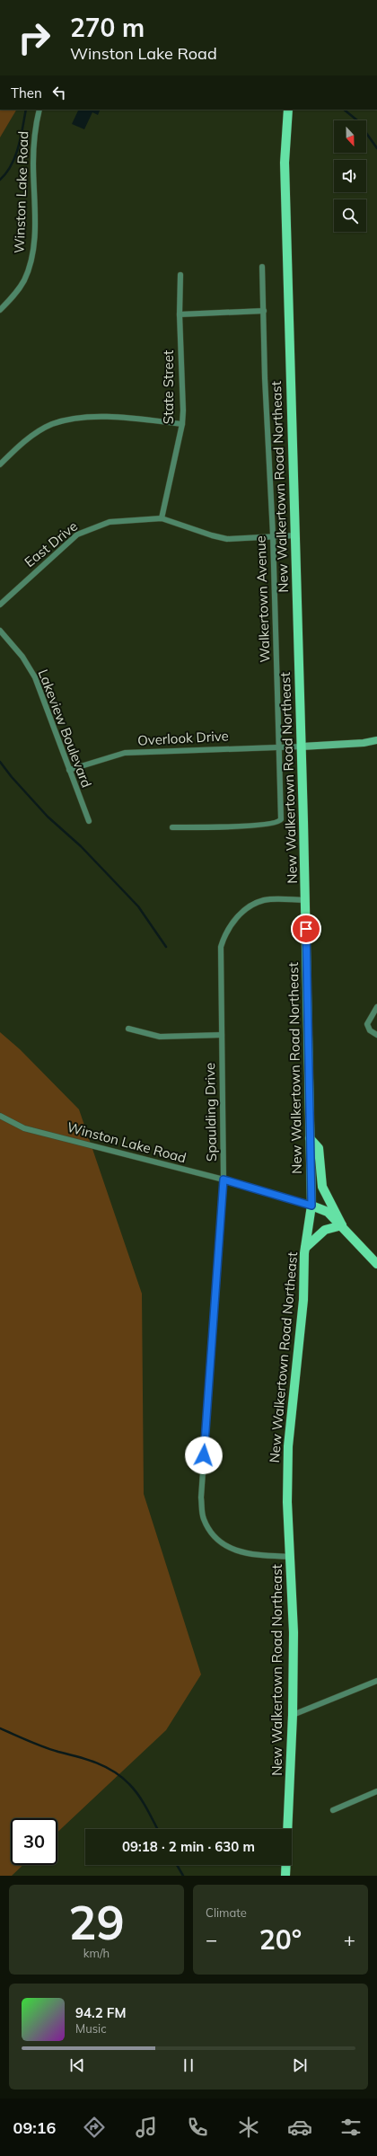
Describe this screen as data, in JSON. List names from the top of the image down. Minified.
{"streets":{"main road":["New Walkertown Road Northeast"],"street":["Winston Lake Road","State Street","East Drive","Walkertown Avenue","Lakeview Boulevard","Overlook Drive","Spaulding Drive"]},"crossings":[["Winston Lake Road","New Walkertown Road Northeast"],["Winston Lake Road","Spaulding Drive"],["State Street","East Drive"],["New Walkertown Road Northeast","East Drive"],["New Walkertown Road Northeast","Overlook Drive"],["New Walkertown Road Northeast","Spaulding Drive"],["East Drive","Walkertown Avenue"],["Walkertown Avenue","Overlook Drive"],["Lakeview Boulevard","Overlook Drive"]],"north":"bottom","page":{"turn":["270 m","Winston Lake Road"],"then":"Then","limit":"30","trip":"09:18 · 2 min · 630 m","tile":[["29","km/h"],"Climate"],"heat":["−","20°","+"],"song":["94.2 FM","Music"],"tabs":"09:16"}}
